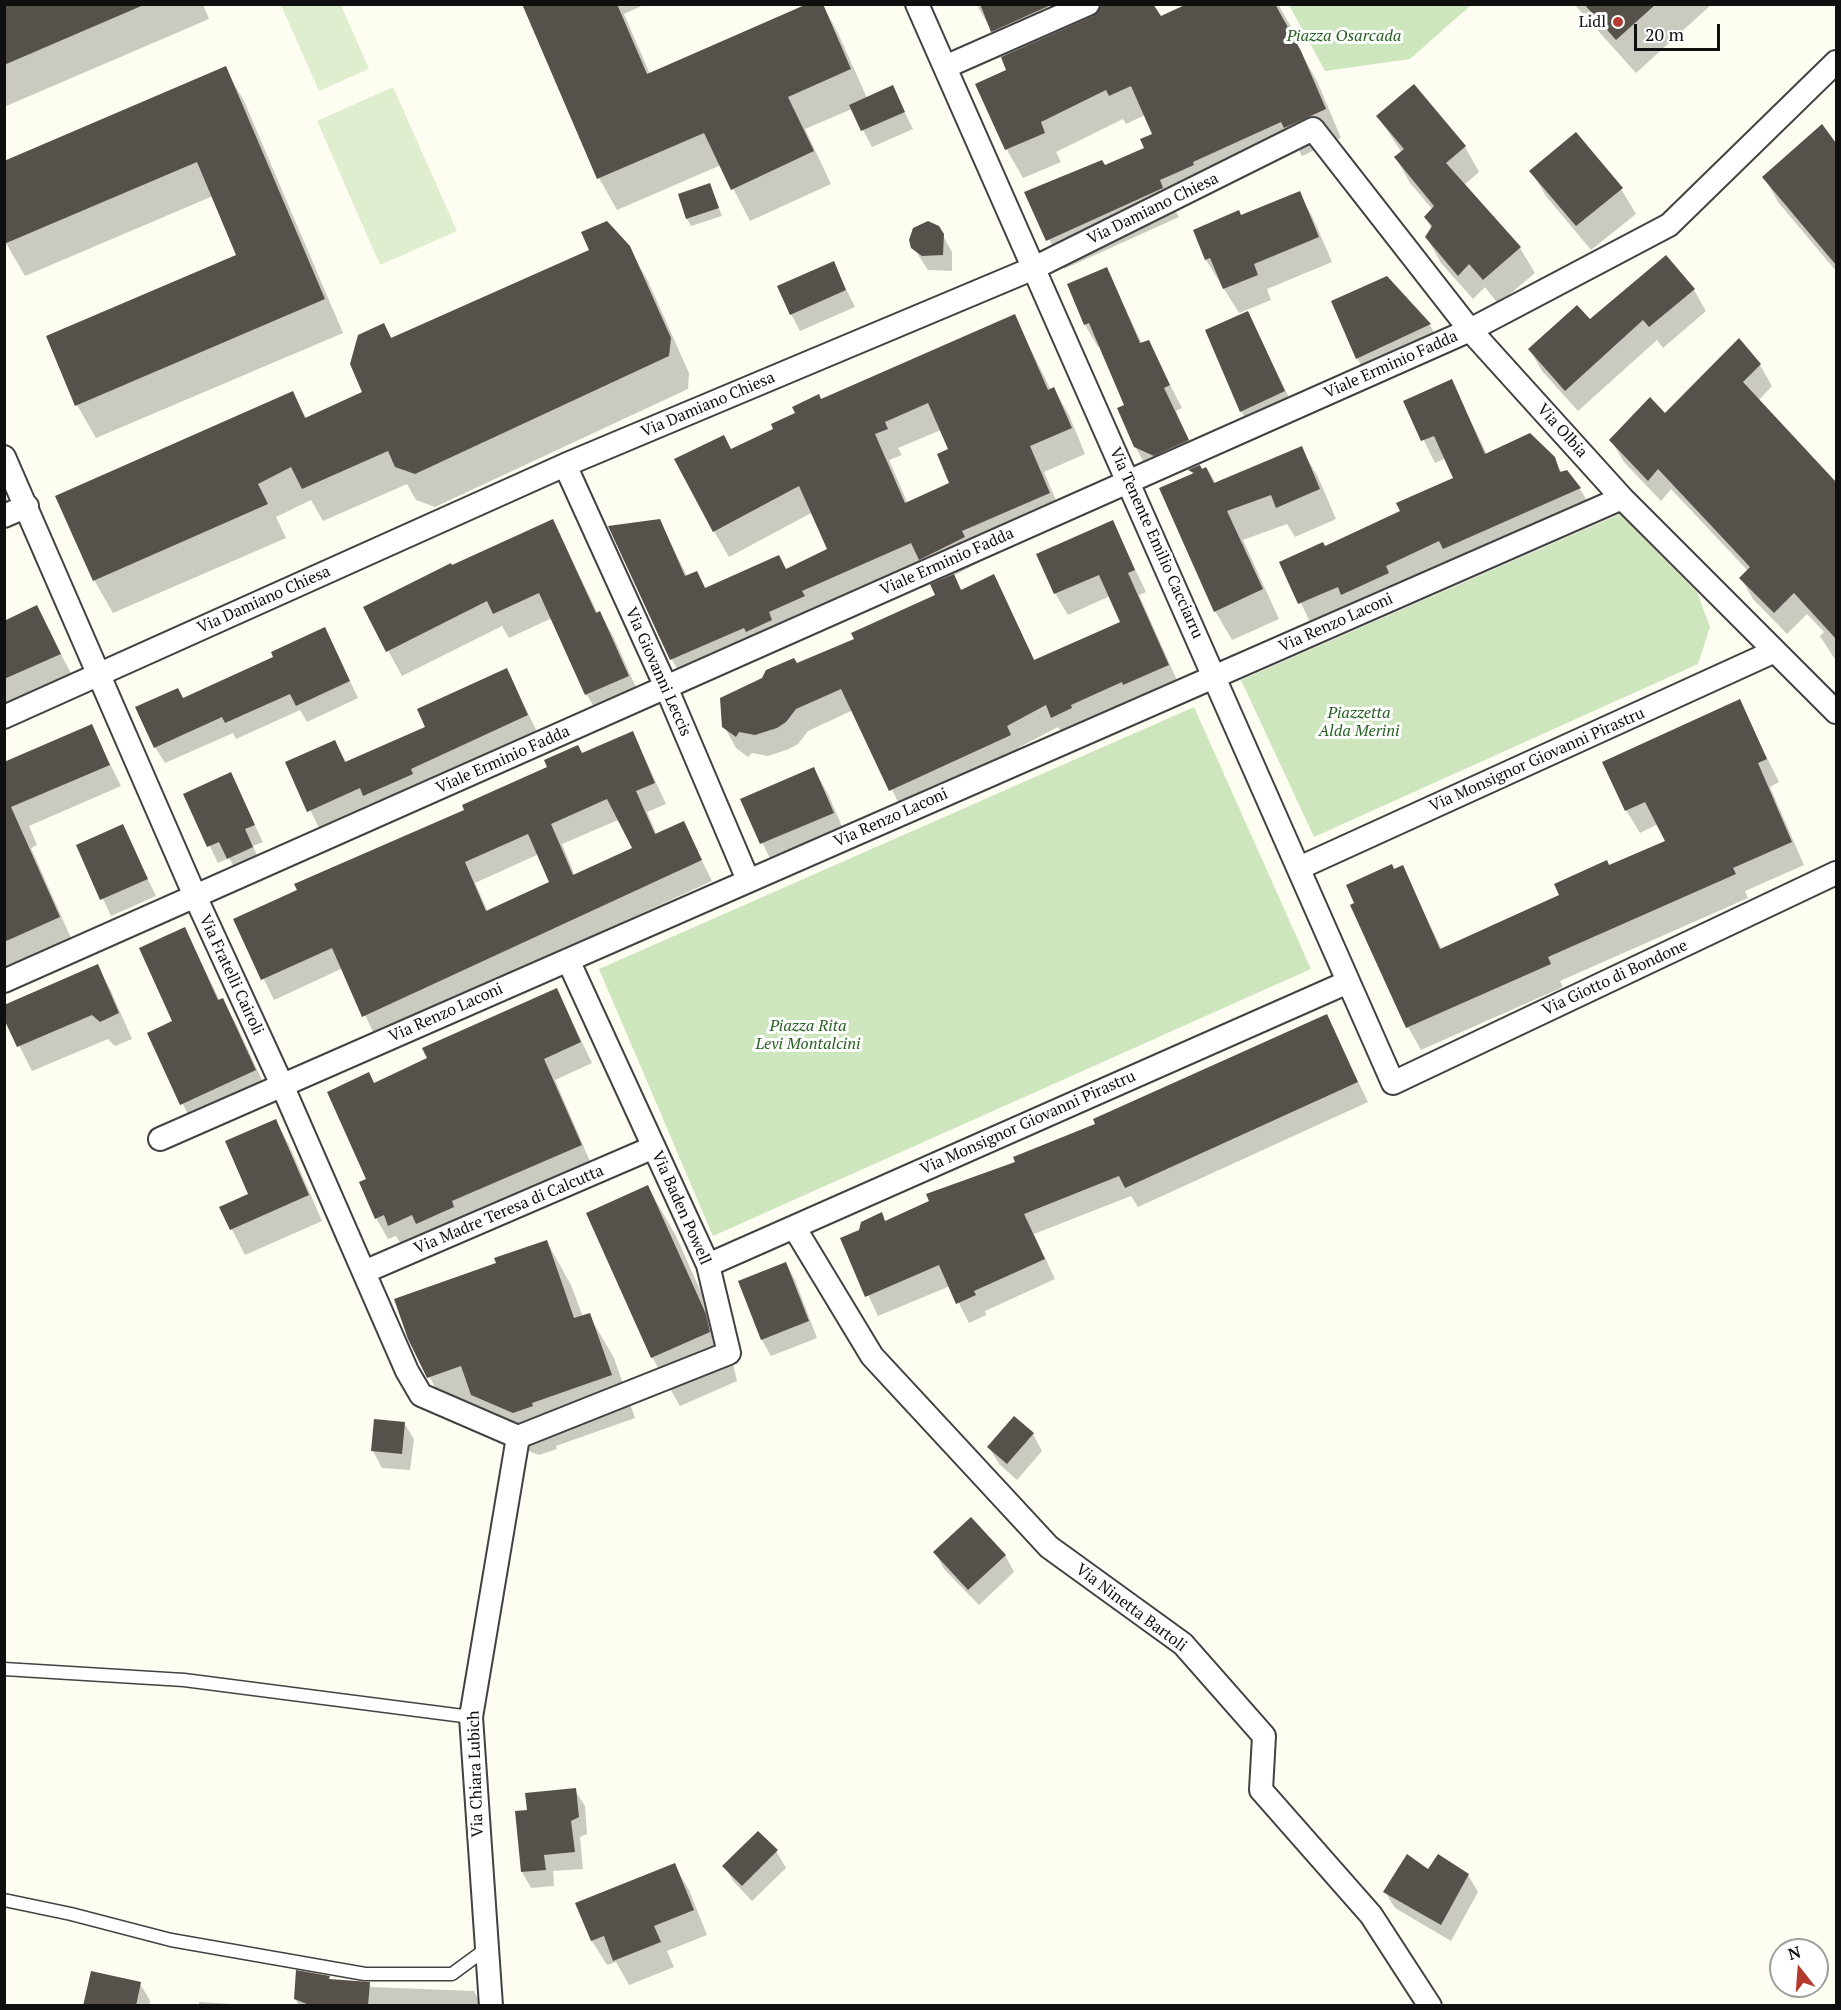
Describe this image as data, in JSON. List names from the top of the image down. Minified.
{"streets":{"street":["Via Damiano Chiesa","Viale Erminio Fadda","Via Olbia","Via Tenente Emilio Cacciarru","Via Renzo Laconi","Via Giovanni Leccis","Via Monsignor Giovanni Pirastru","Via Fratelli Cairoli","Via Giotto di Bondone","Via Baden Powell","Via Madre Teresa di Calcutta","Via Ninetta Bartoli","Via Chiara Lubich"]},"crossings":[["Via Damiano Chiesa","Via Olbia"],["Via Damiano Chiesa","Via Tenente Emilio Cacciarru"],["Via Damiano Chiesa","Via Giovanni Leccis"],["Via Damiano Chiesa","Via Fratelli Cairoli"],["Viale Erminio Fadda","Via Olbia"],["Viale Erminio Fadda","Via Tenente Emilio Cacciarru"],["Viale Erminio Fadda","Via Giovanni Leccis"],["Viale Erminio Fadda","Via Fratelli Cairoli"],["Via Olbia","Via Renzo Laconi"],["Via Olbia","Via Monsignor Giovanni Pirastru"],["Via Tenente Emilio Cacciarru","Via Renzo Laconi"],["Via Tenente Emilio Cacciarru","Via Monsignor Giovanni Pirastru"],["Via Tenente Emilio Cacciarru","Via Giotto di Bondone"],["Via Renzo Laconi","Via Giovanni Leccis"],["Via Renzo Laconi","Via Fratelli Cairoli"],["Via Renzo Laconi","Via Baden Powell"],["Via Monsignor Giovanni Pirastru","Via Baden Powell"],["Via Monsignor Giovanni Pirastru","Via Ninetta Bartoli"],["Via Fratelli Cairoli","Via Baden Powell"],["Via Fratelli Cairoli","Via Madre Teresa di Calcutta"],["Via Fratelli Cairoli","Via Chiara Lubich"],["Via Baden Powell","Via Madre Teresa di Calcutta"],["Via Baden Powell","Via Chiara Lubich"]],"parks":["Piazza Osarcada","Piazzetta Alda Merini","Piazza Rita Levi Montalcini"],"places":["Lidl"],"scale_bar":"20 m","north":"top"}
